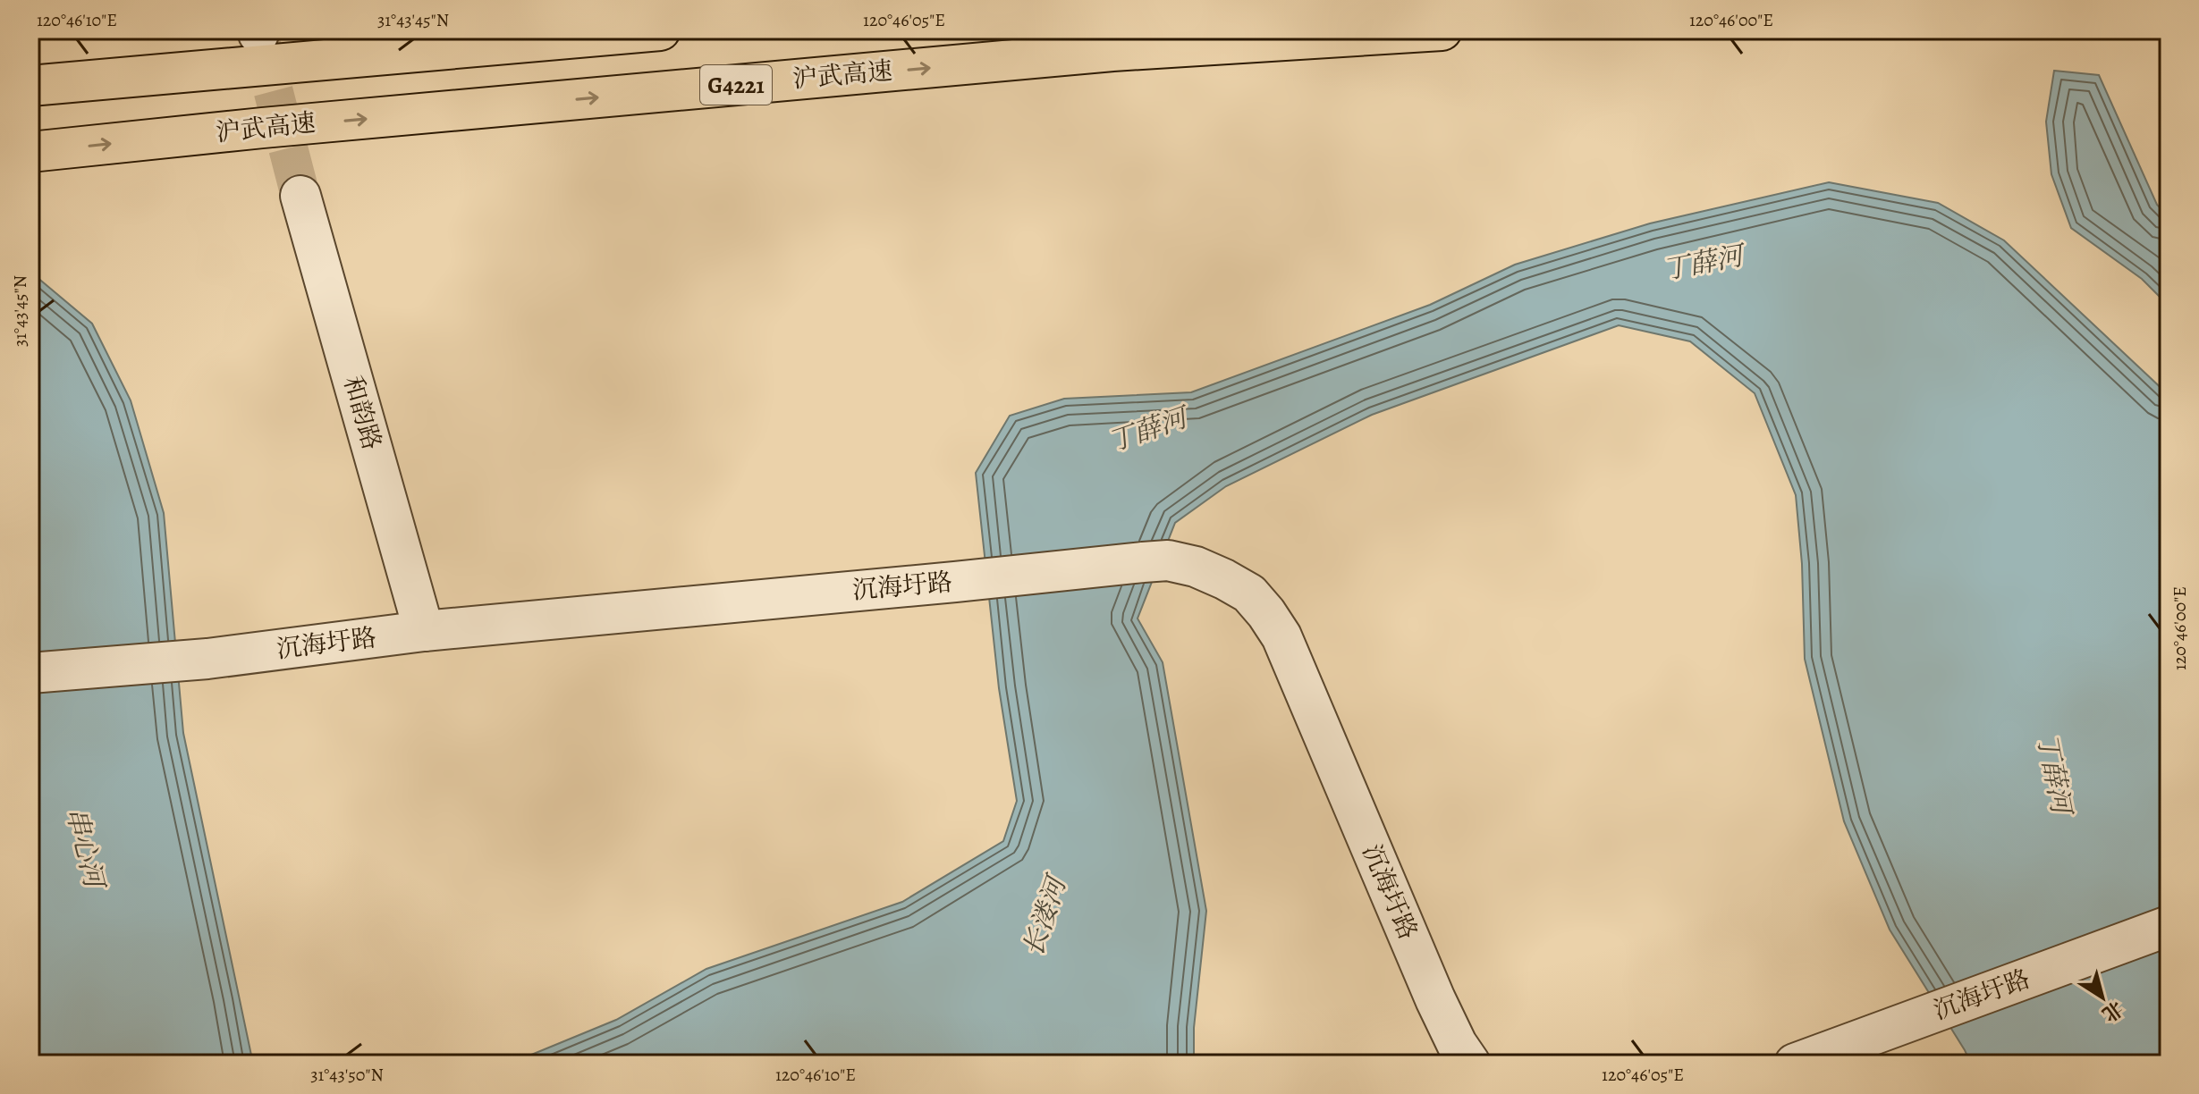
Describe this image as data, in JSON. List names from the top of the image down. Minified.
{"streets":{"highway":["沪武高速","G4221"],"street":["和韵路","沉海圩路"]},"crossings":[["和韵路","沉海圩路"]],"water":["丁薛河","串心河","长溇河"],"north":"bottom right","coordinates":["120°46'10\"E","31°43'45\"N","120°46'05\"E","120°46'00\"E","31°43'50\"N"]}
